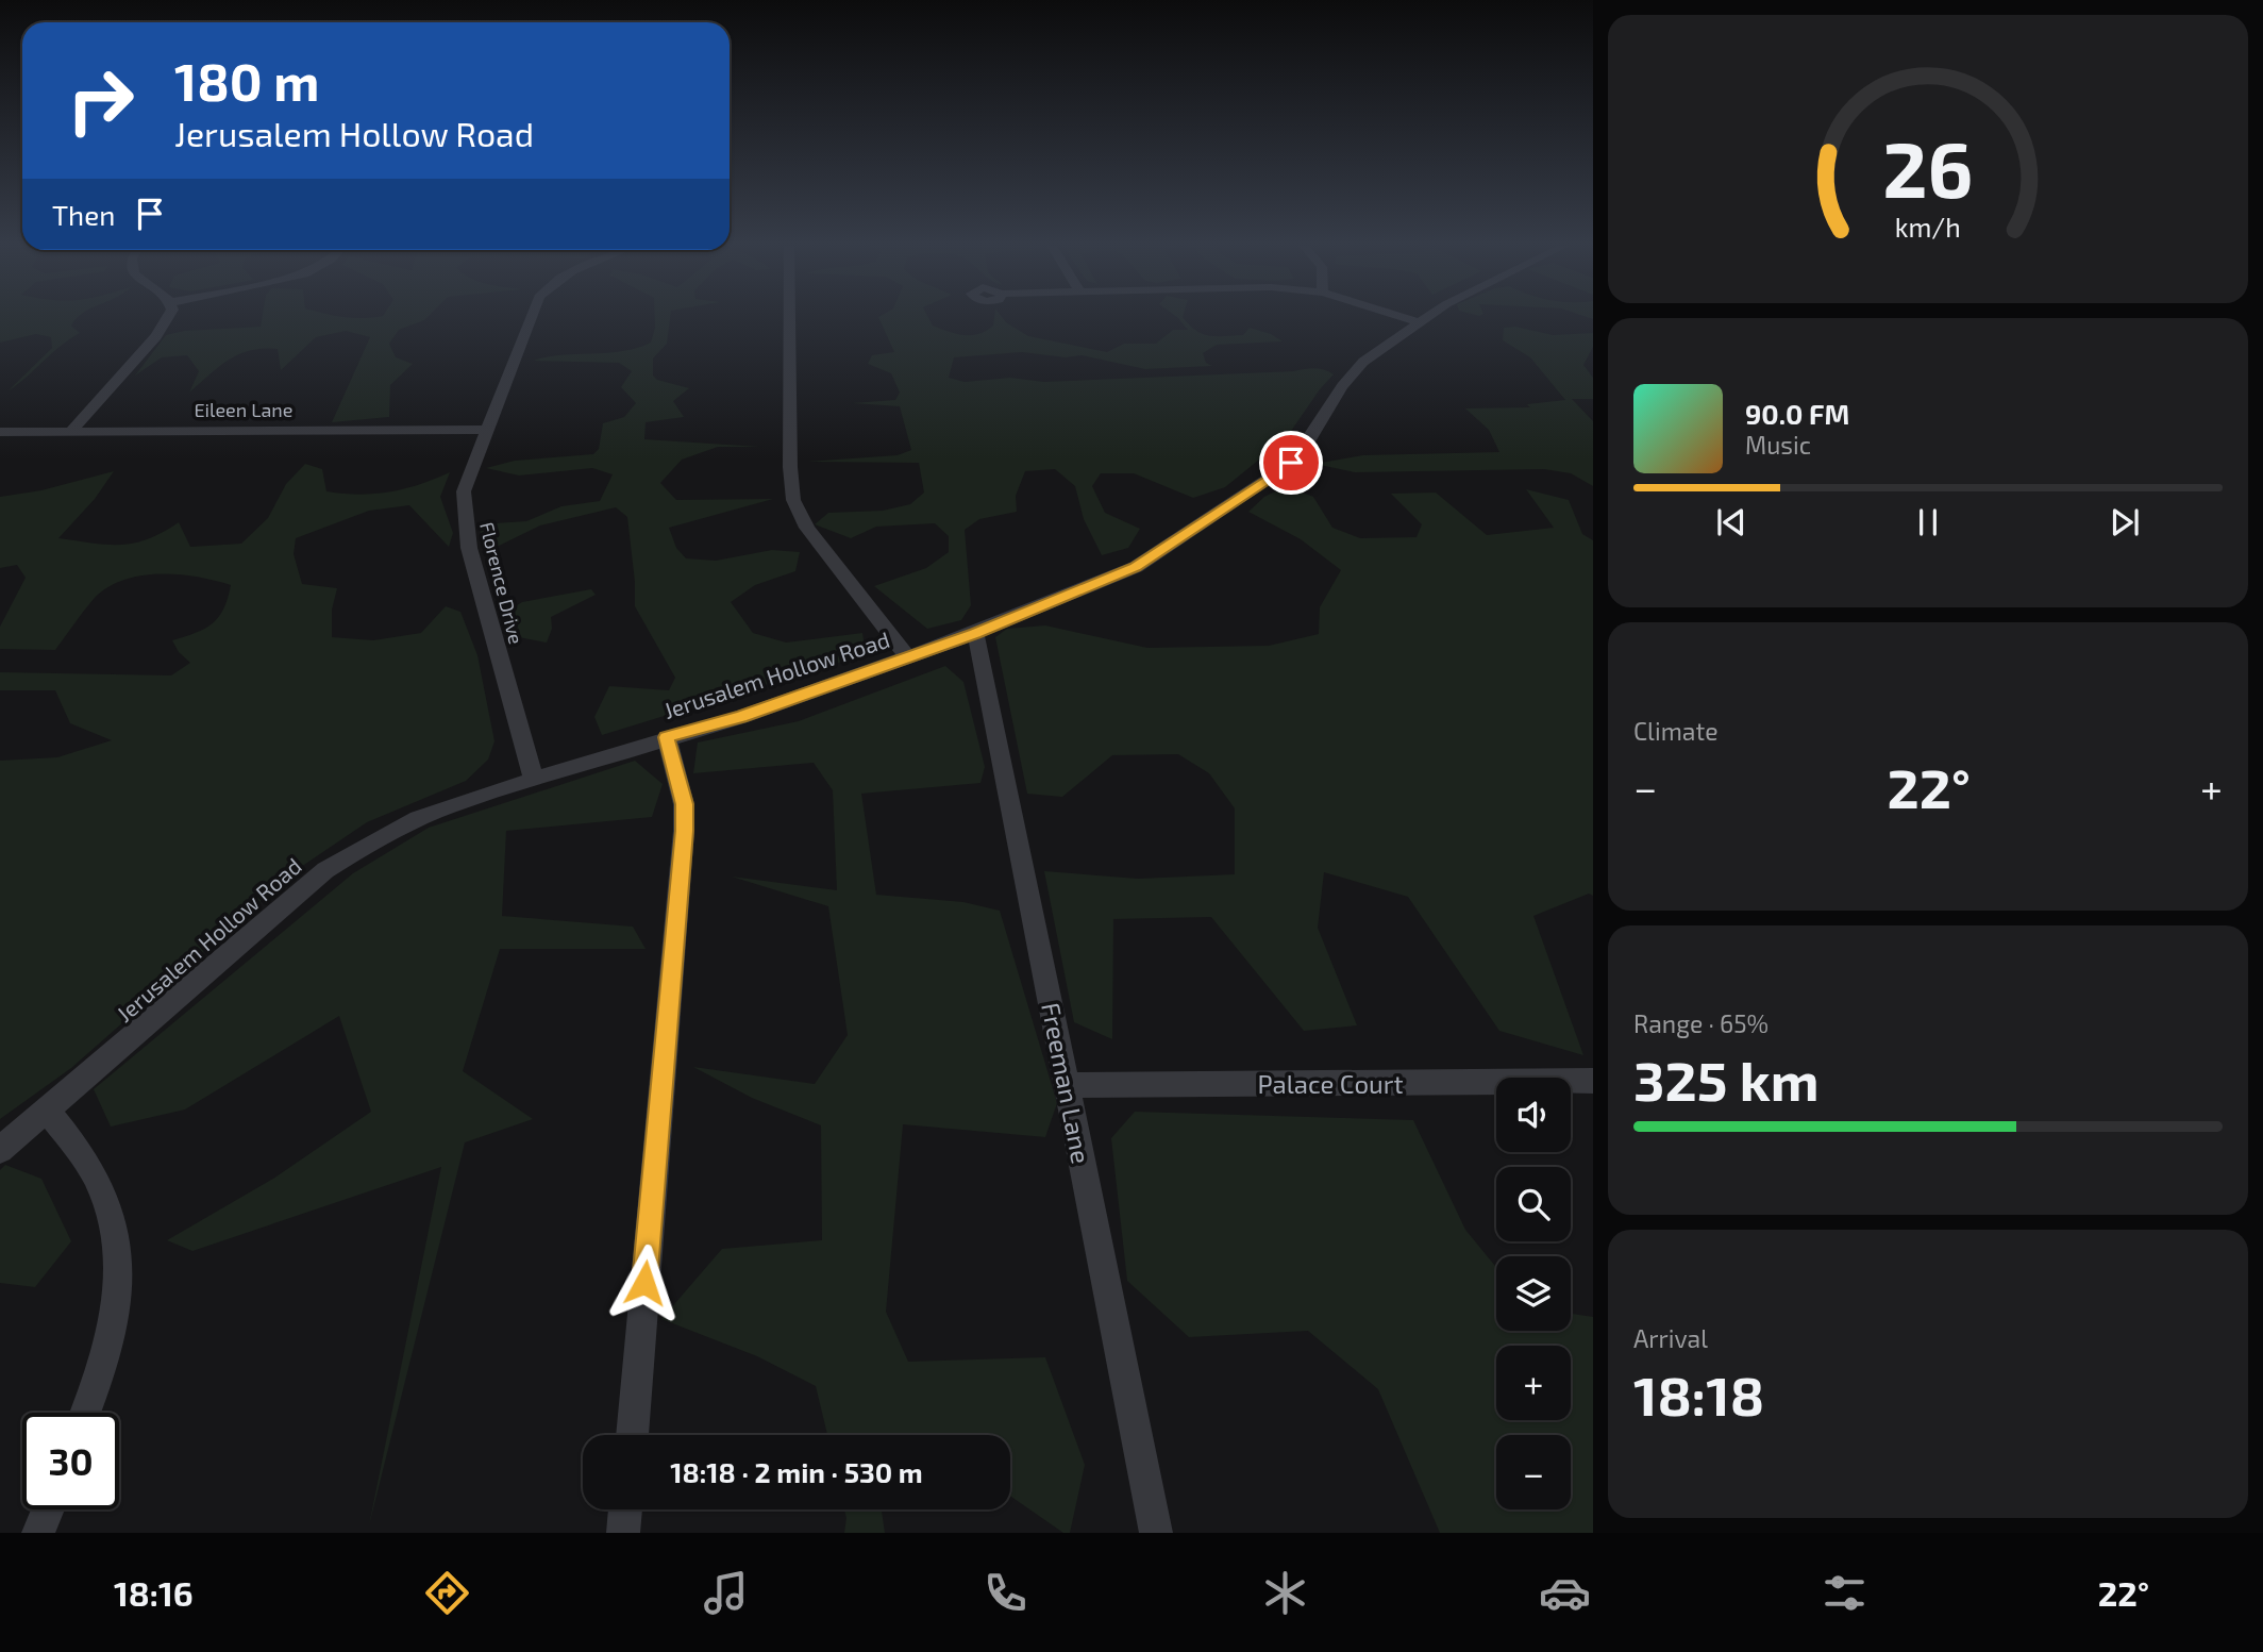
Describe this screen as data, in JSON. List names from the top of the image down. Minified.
{"streets":{"street":["Eileen Lane","Florence Drive","Jerusalem Hollow Road","Freeman Lane","Palace Court"]},"crossings":[["Eileen Lane","Florence Drive"],["Florence Drive","Jerusalem Hollow Road"],["Jerusalem Hollow Road","Freeman Lane"],["Freeman Lane","Palace Court"]],"page":{"turn":["180 m","Jerusalem Hollow Road"],"then":"Then","song":["90.0 FM","Music"],"tile":["Climate",["Range · 65%","325 km"],["Arrival","18:18"]],"heat":["−","22°","+"],"map_buttons":["+","−"],"limit":"30","trip":"18:18 · 2 min · 530 m","tabs":["18:16","22°"],"gauge":["26","km/h"]}}
